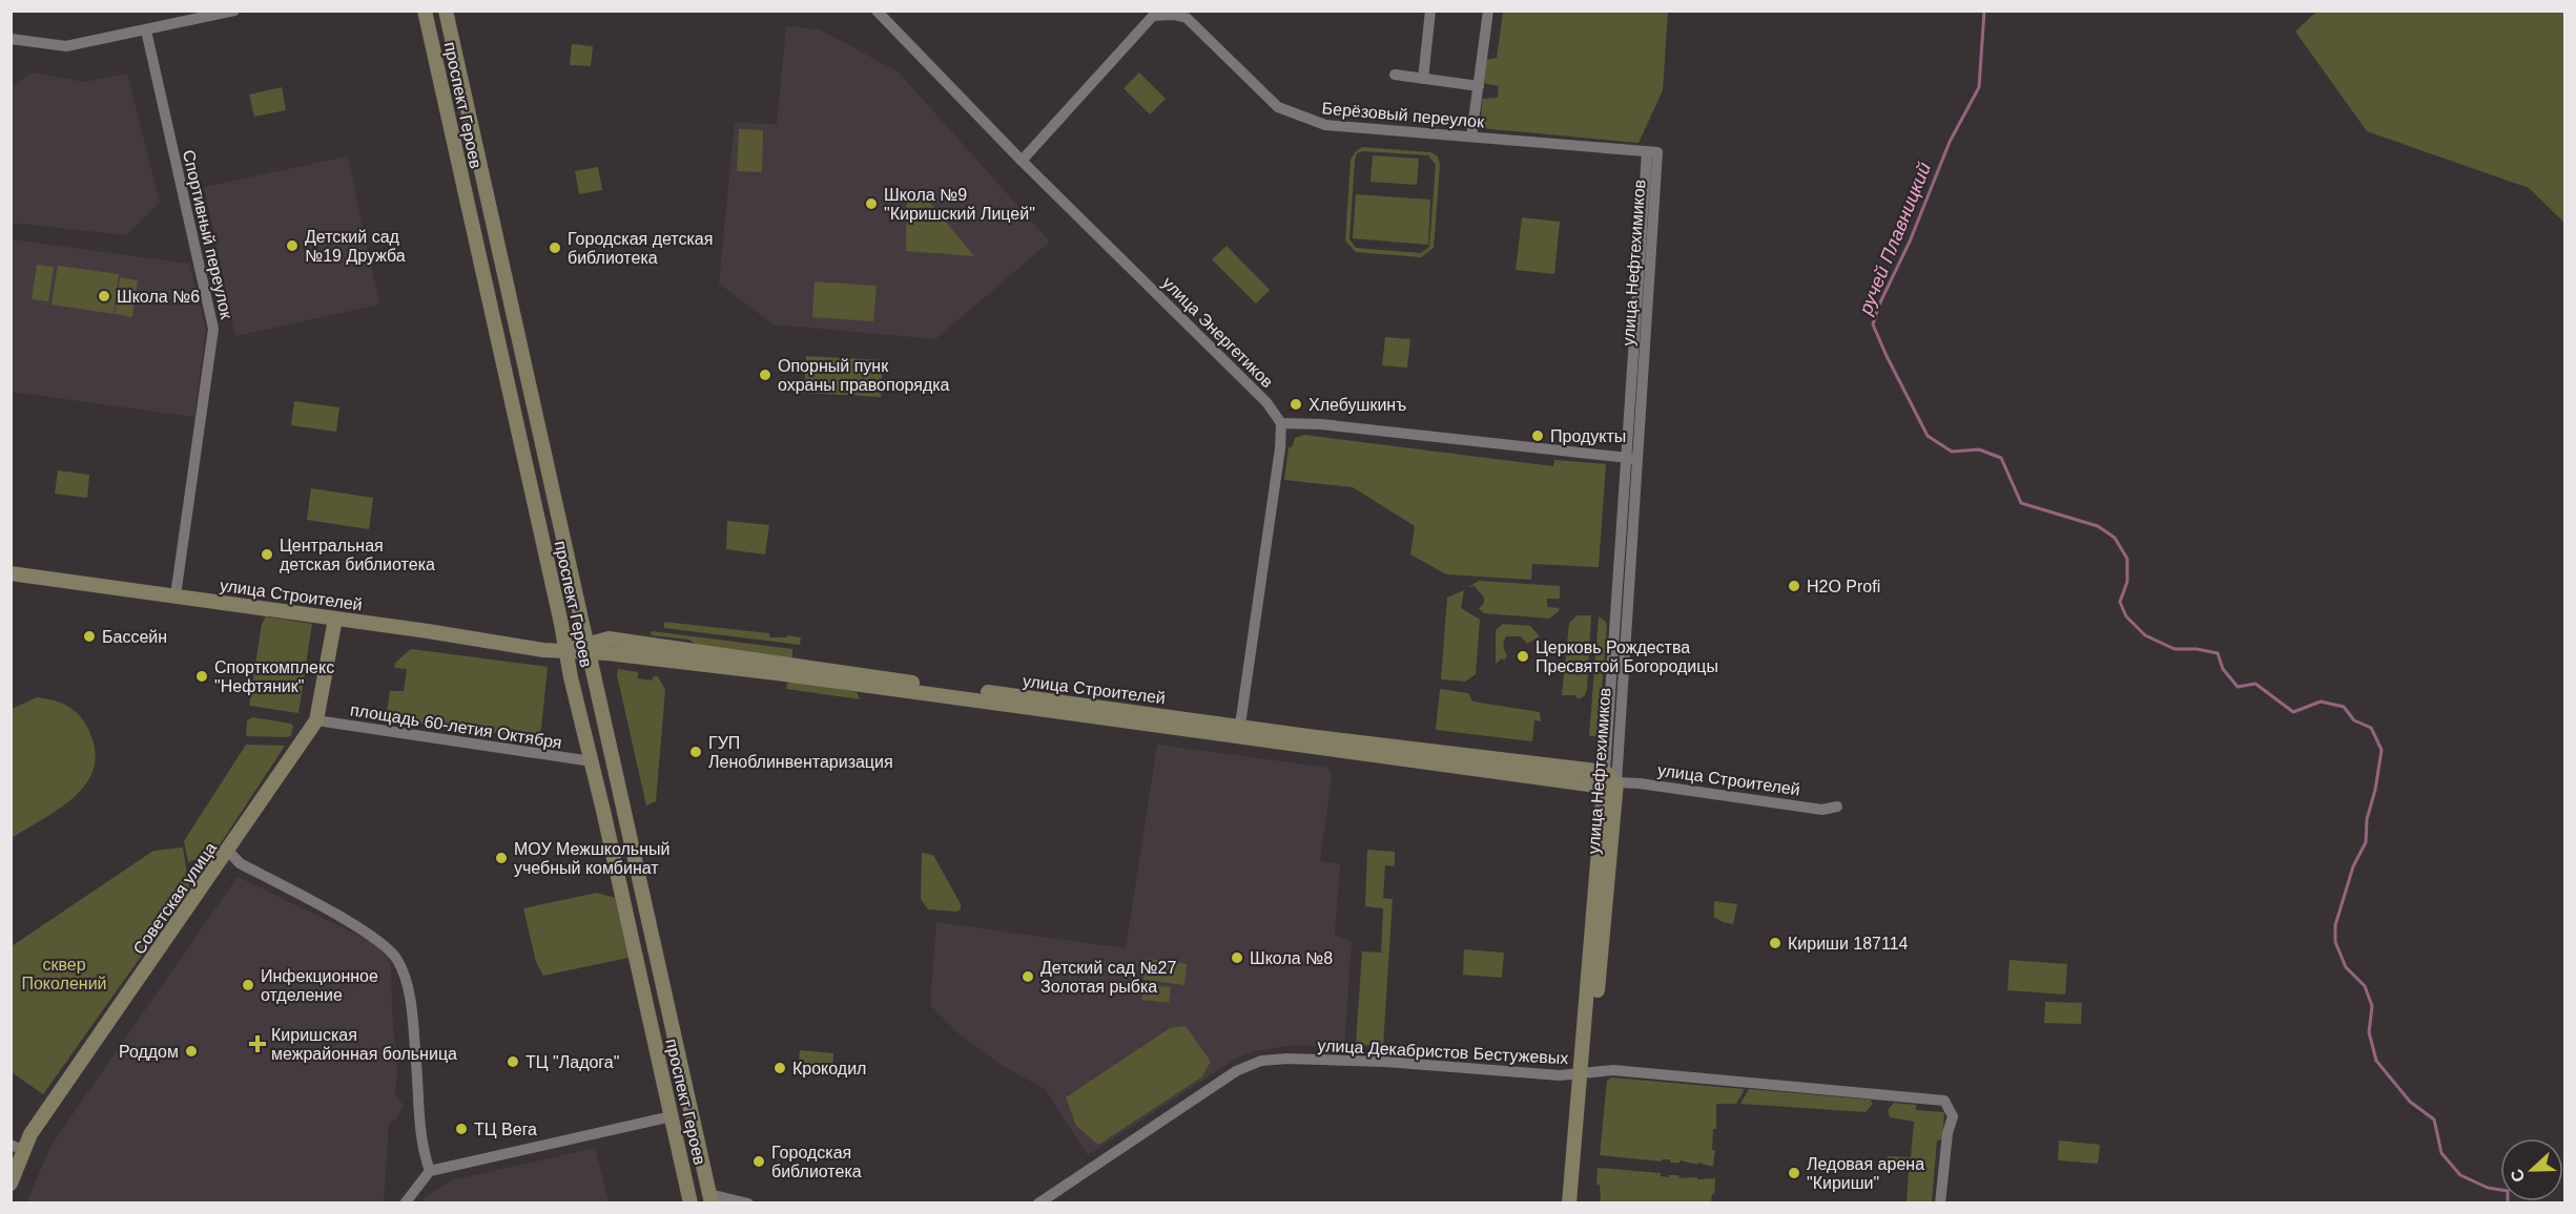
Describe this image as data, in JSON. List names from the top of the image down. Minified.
{"streets":{"street":["проспект Героев","Берёзовый переулок","Спортивный переулок","улица Нефтехимиков","улица Энергетиков","улица Строителей","площадь 60-летия Октября","Советская улица","улица Декабристов Бестужевых"]},"crossings":[["проспект Героев","улица Строителей"],["проспект Героев","площадь 60-летия Октября"],["Берёзовый переулок","улица Нефтехимиков"],["Берёзовый переулок","улица Энергетиков"],["Спортивный переулок","улица Строителей"],["улица Нефтехимиков","улица Строителей"],["улица Нефтехимиков","улица Декабристов Бестужевых"],["улица Строителей","Советская улица"],["площадь 60-летия Октября","Советская улица"]],"water":["ручей Плавницкий"],"parks":["сквер Поколений"],"places":{"other":["Школа №9 \"Киришский Лицей\"","Детский сад №19 Дружба","Городская детская библиотека","Школа №6","Опорный пунк охраны правопорядка","Хлебушкинъ","Продукты","Центральная детская библиотека","H2O Profi","Бассейн","Церковь Рождества Пресвятой Богородицы","Спорткомплекс \"Нефтяник\"","ГУП Леноблинвентаризация","МОУ Межшкольный учебный комбинат","Кириши 187114","Школа №8","Детский сад №27 Золотая рыбка","Инфекционное отделение","Роддом","ТЦ \"Ладога\"","Крокодил","ТЦ Вега","Городская библиотека","Ледовая арена \"Кириши\""],"health":["Киришская межрайонная больница"]},"north":"left"}
